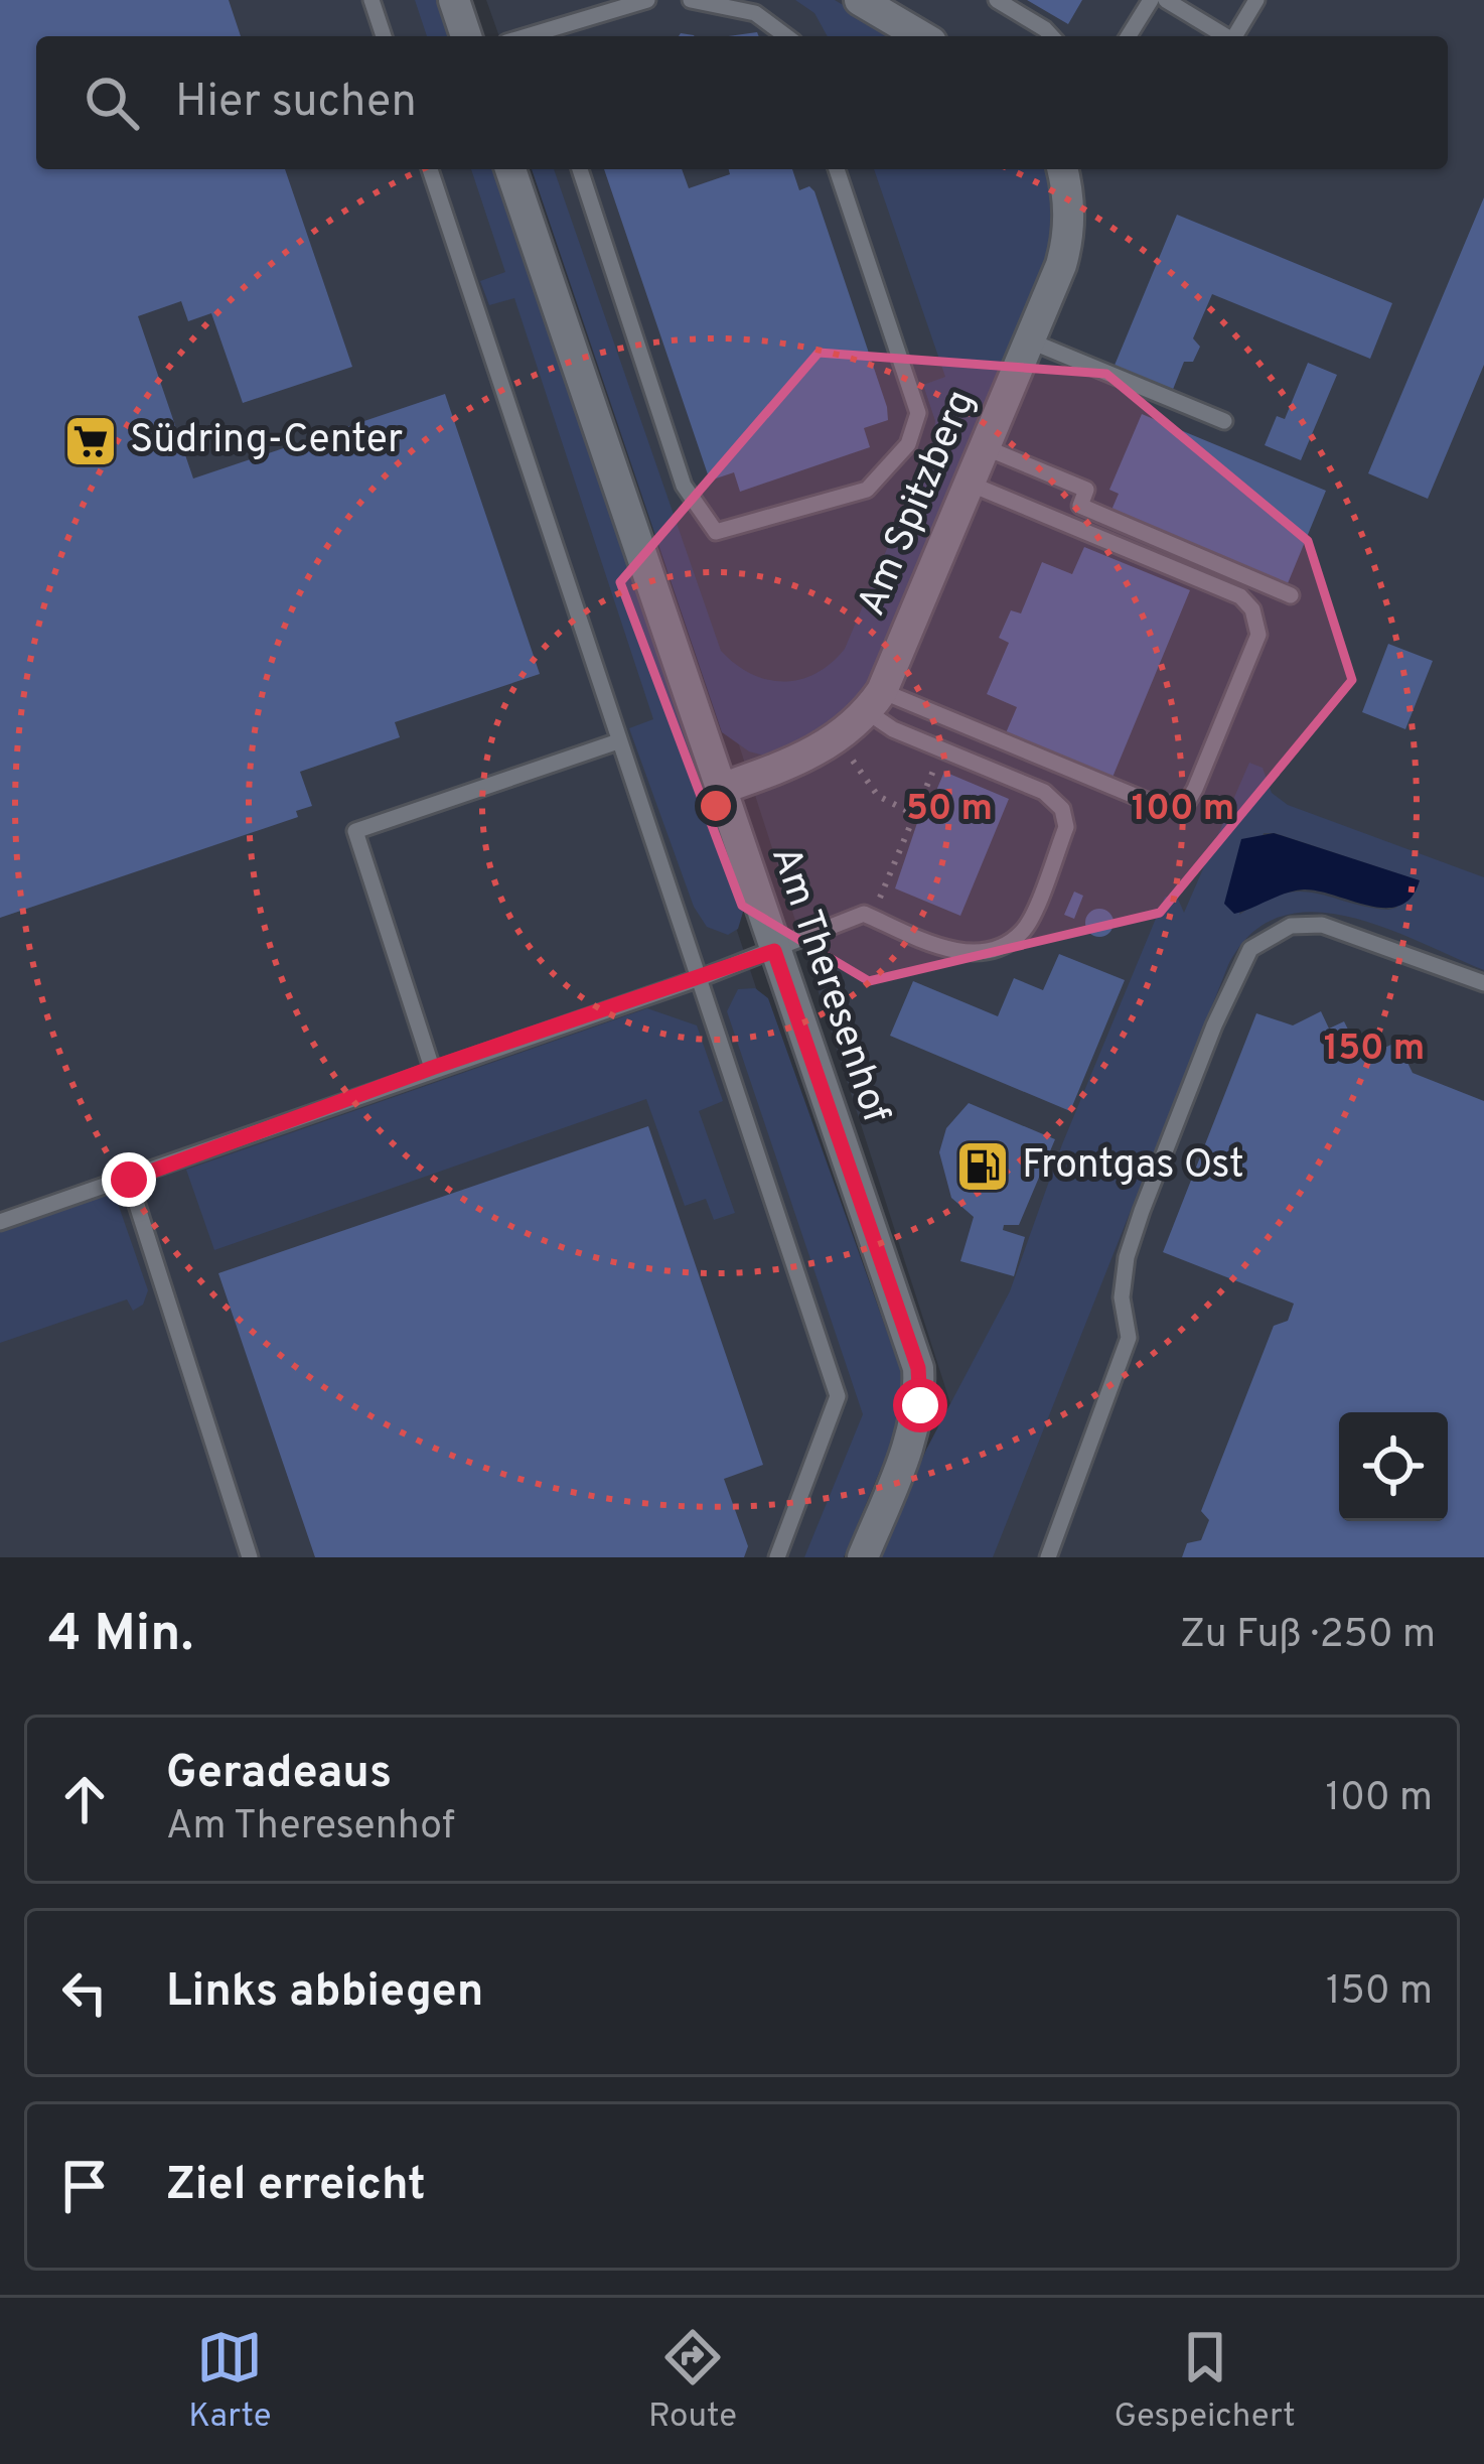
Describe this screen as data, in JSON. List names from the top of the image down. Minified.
{"streets":{"street":["Am Spitzberg","Am Theresenhof"]},"crossings":[["Am Spitzberg","Am Theresenhof"]],"places":{"supermarket":["Südring-Center"],"fuel station":["Frontgas Ost"]},"page":{"search":"Hier suchen","heading":["4 Min.","Zu Fuß · 250 m"],"list":[["Geradeaus","Am Theresenhof","100 m"],["Links abbiegen","150 m"],"Ziel erreicht"],"nav":["Karte","Route","Gespeichert"]},"rings":["50 m","100 m","150 m"]}
